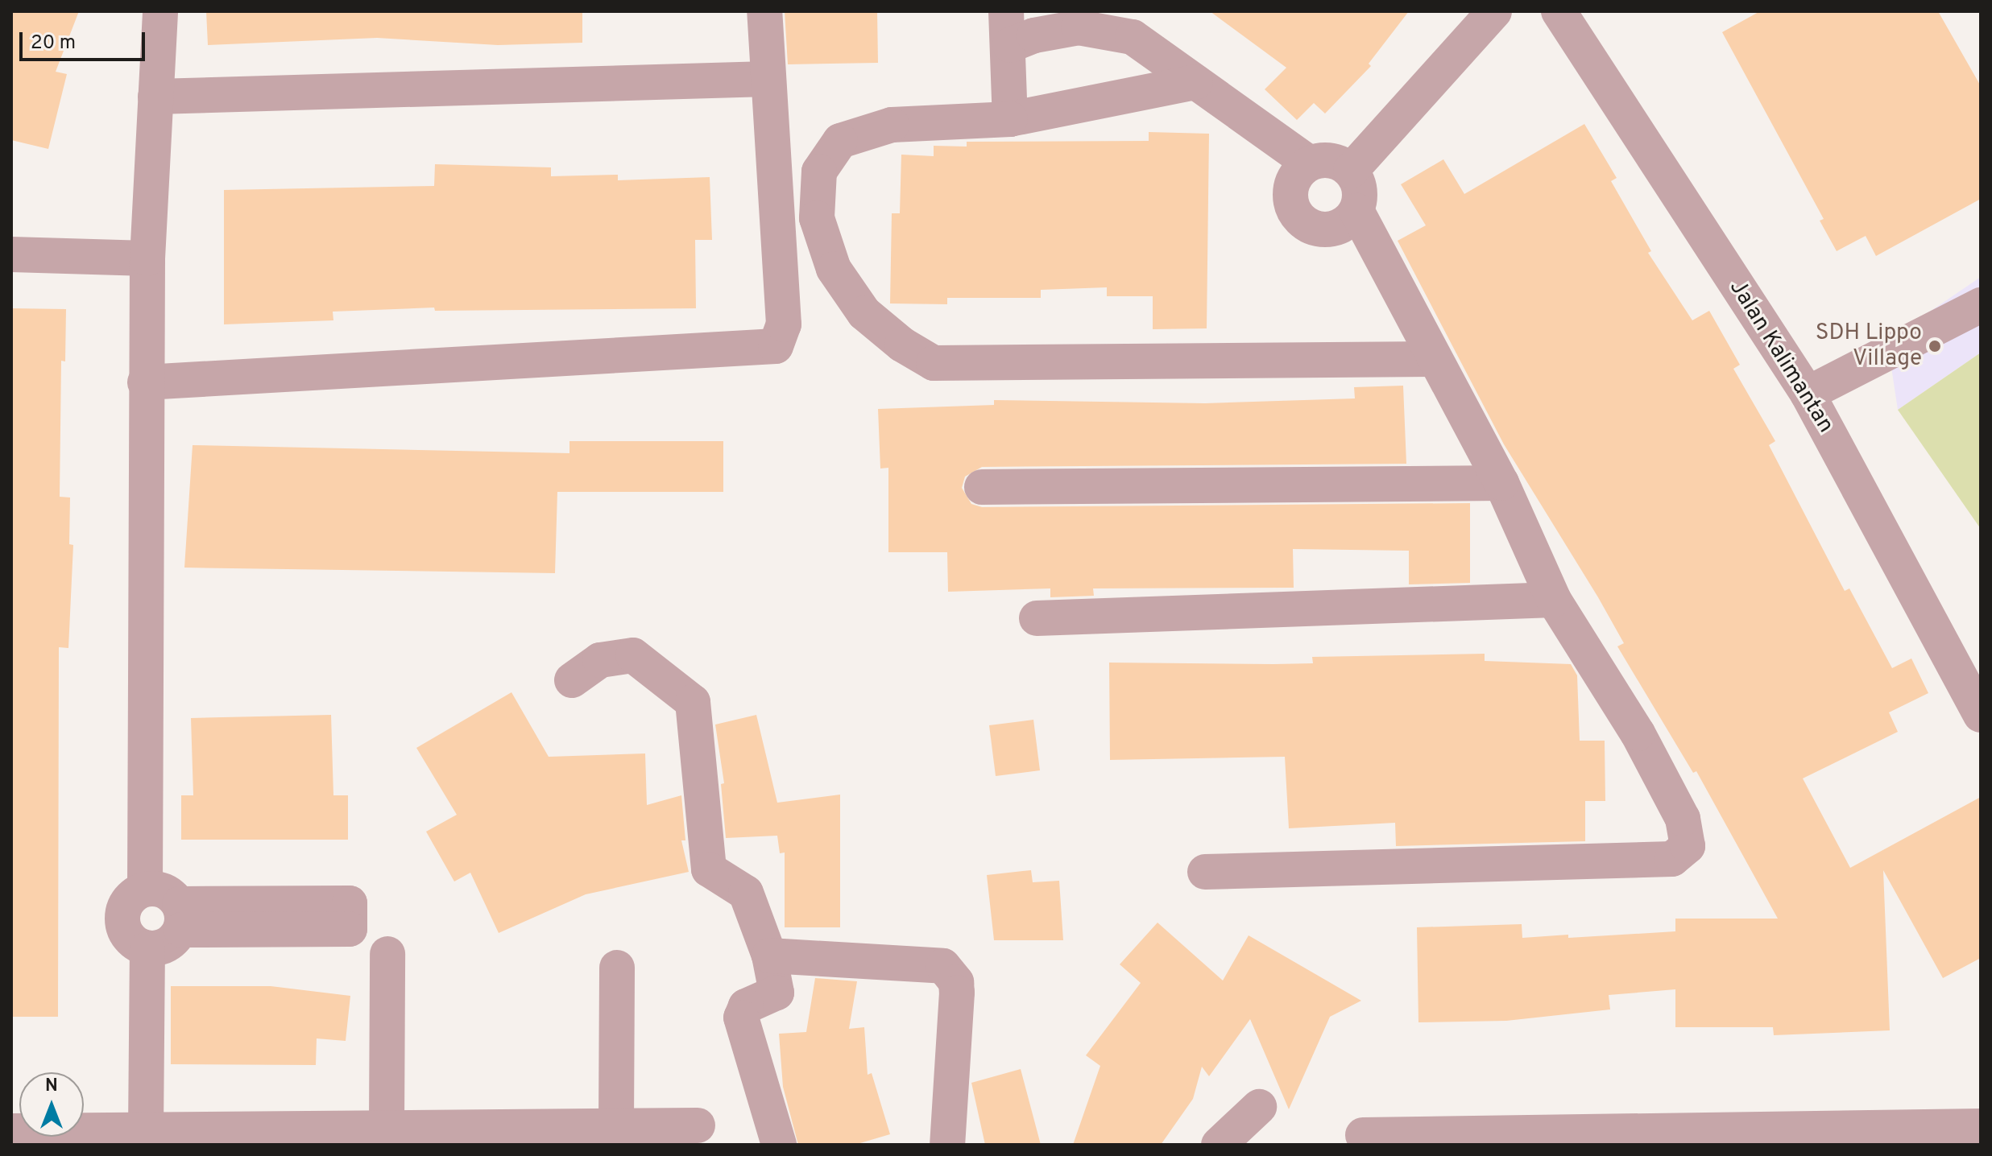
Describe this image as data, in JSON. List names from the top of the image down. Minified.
{"streets":{"street":["Jalan Kalimantan"]},"places":["SDH Lippo Village"],"scale_bar":"20 m","north":"top"}
